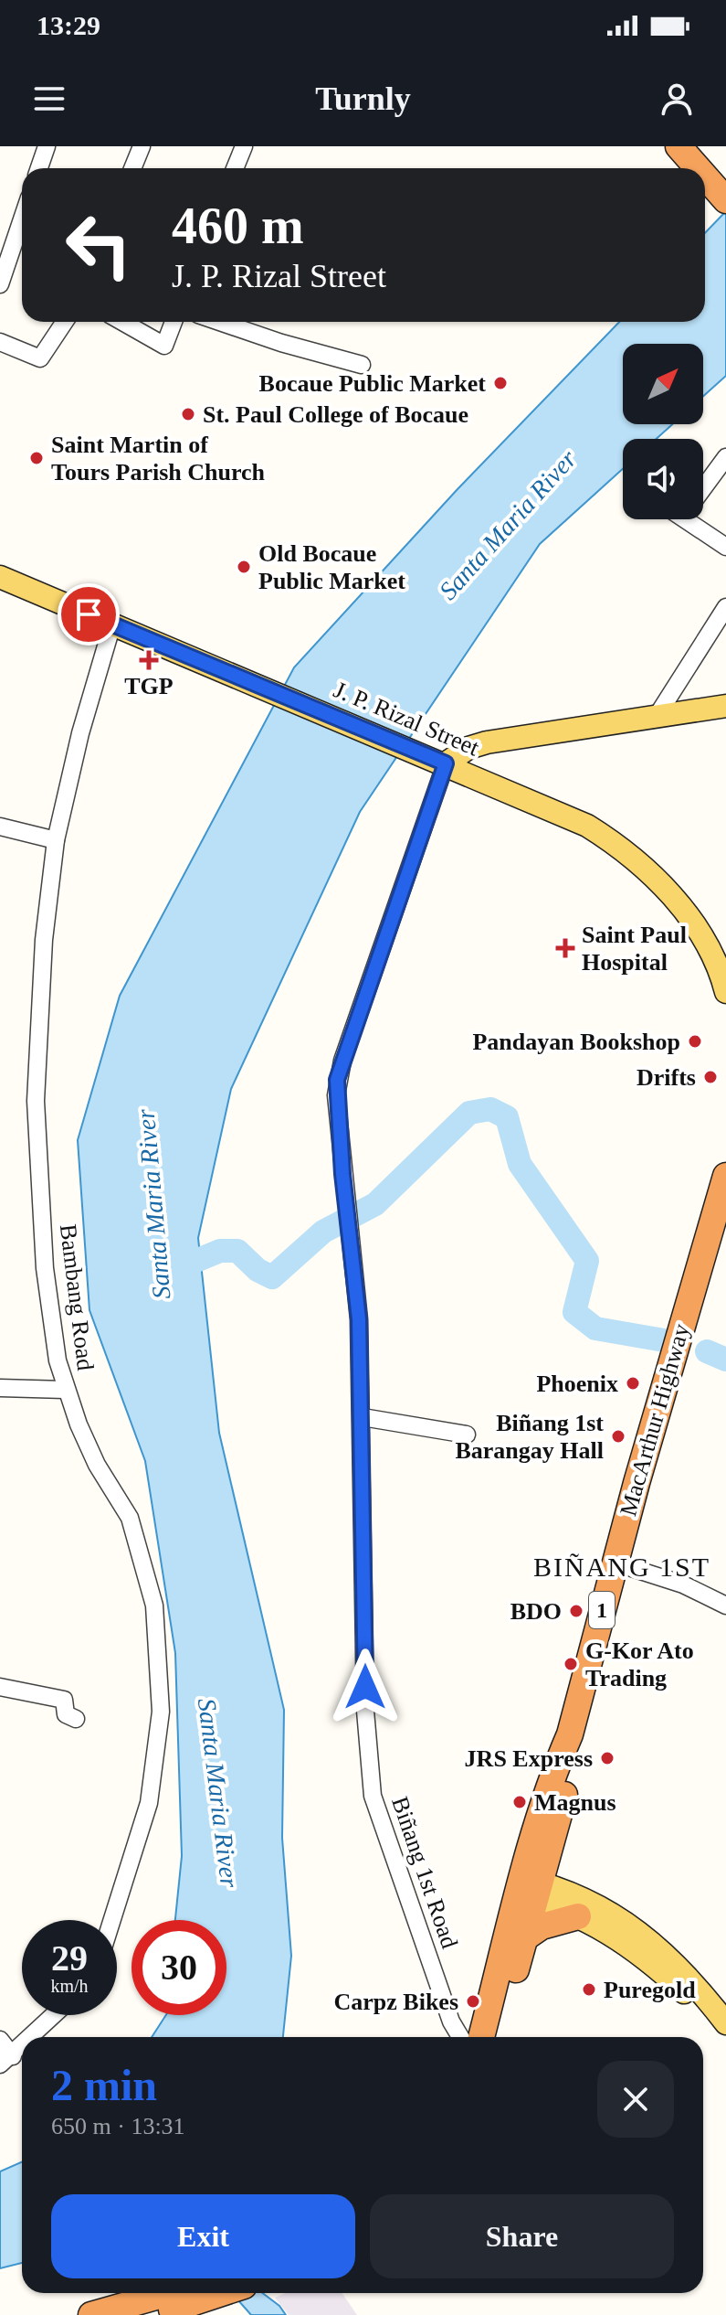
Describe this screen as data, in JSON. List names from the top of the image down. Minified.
{"streets":{"highway":["MacArthur Highway","1"],"main road":["J. P. Rizal Street"],"street":["Bambang Road","Biñang 1st Road"]},"crossings":[["J. P. Rizal Street","Bambang Road"],["J. P. Rizal Street","Biñang 1st Road"]],"districts":["BIÑANG 1ST"],"water":["Santa Maria River"],"places":{"other":["Bocaue Public Market","St. Paul College of Bocaue","Saint Martin of Tours Parish Church","Old Bocaue Public Market","Pandayan Bookshop","Drifts","Phoenix","Biñang 1st Barangay Hall","BDO","G-Kor Ato Trading","JRS Express","Magnus","Puregold","Carpz Bikes"],"health":["TGP","Saint Paul Hospital"]},"north":"top right","page":{"status":"13:29","header":"Turnly","turn":["460 m","J. P. Rizal Street"],"speed":"29 km/h","limit":"30","heading":["2 min","650 m · 13:31"],"buttons":["Exit","Share"]}}
